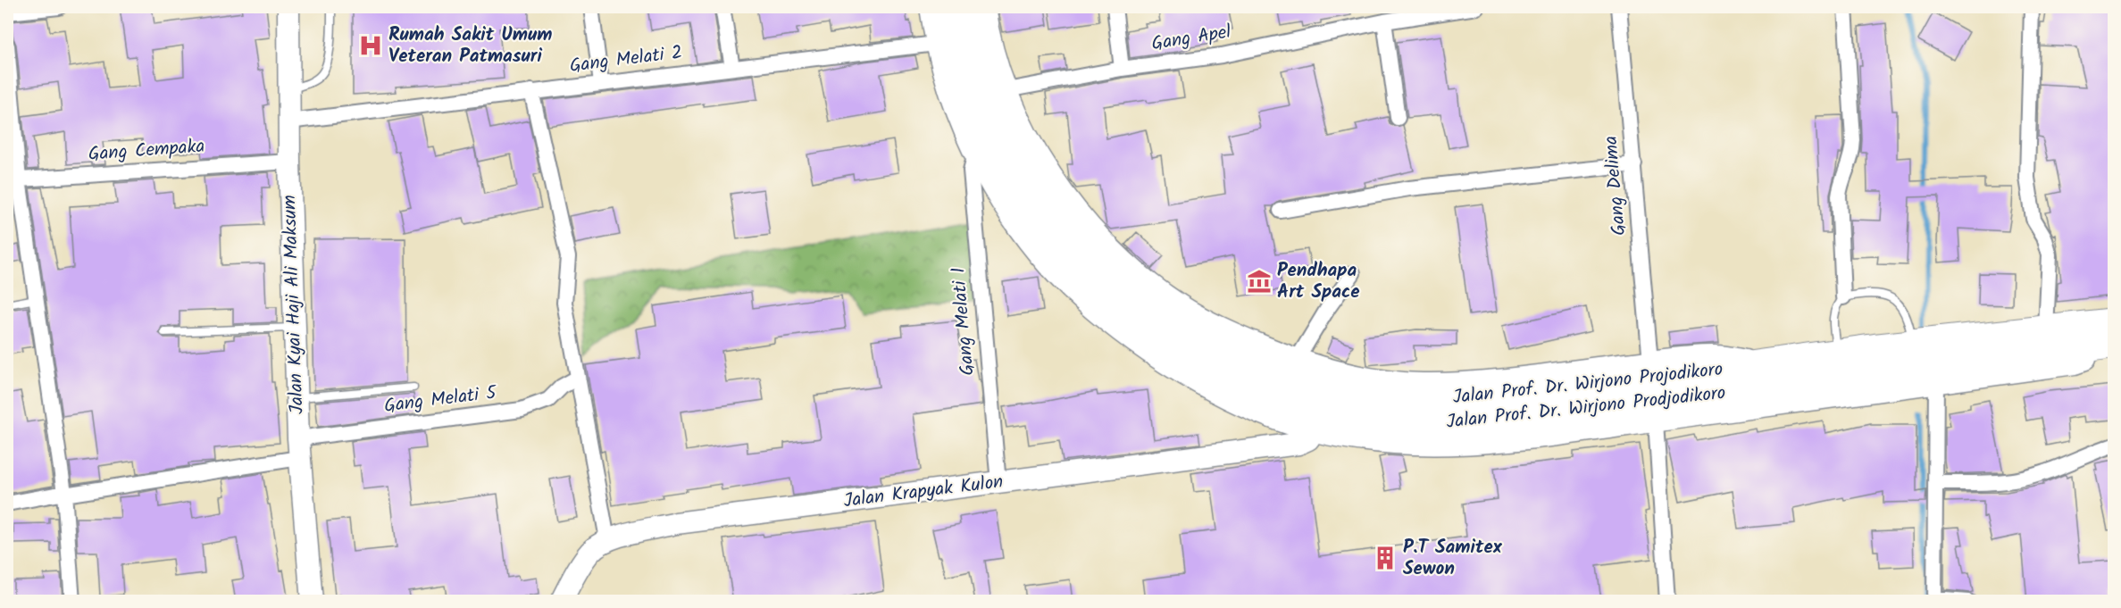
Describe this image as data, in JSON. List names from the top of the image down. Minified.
{"streets":{"highway":["Jalan Prof. Dr. Wirjono Projodikoro","Jalan Prof. Dr. Wirjono Prodjodikoro"],"street":["Gang Apel","Gang Melati 2","Gang Cempaka","Gang Delima","Jalan Kyai Haji Ali Maksum","Gang Melati 1","Gang Melati 5","Jalan Krapyak Kulon"]},"crossings":[["Gang Melati 2","Jalan Kyai Haji Ali Maksum"],["Gang Cempaka","Jalan Kyai Haji Ali Maksum"],["Jalan Kyai Haji Ali Maksum","Gang Melati 5"],["Gang Melati 1","Jalan Krapyak Kulon"]],"places":{"hospital":["Rumah Sakit Umum Veteran Patmasuri"],"museum":["Pendhapa Art Space"],"building":["P.T Samitex Sewon"]}}
